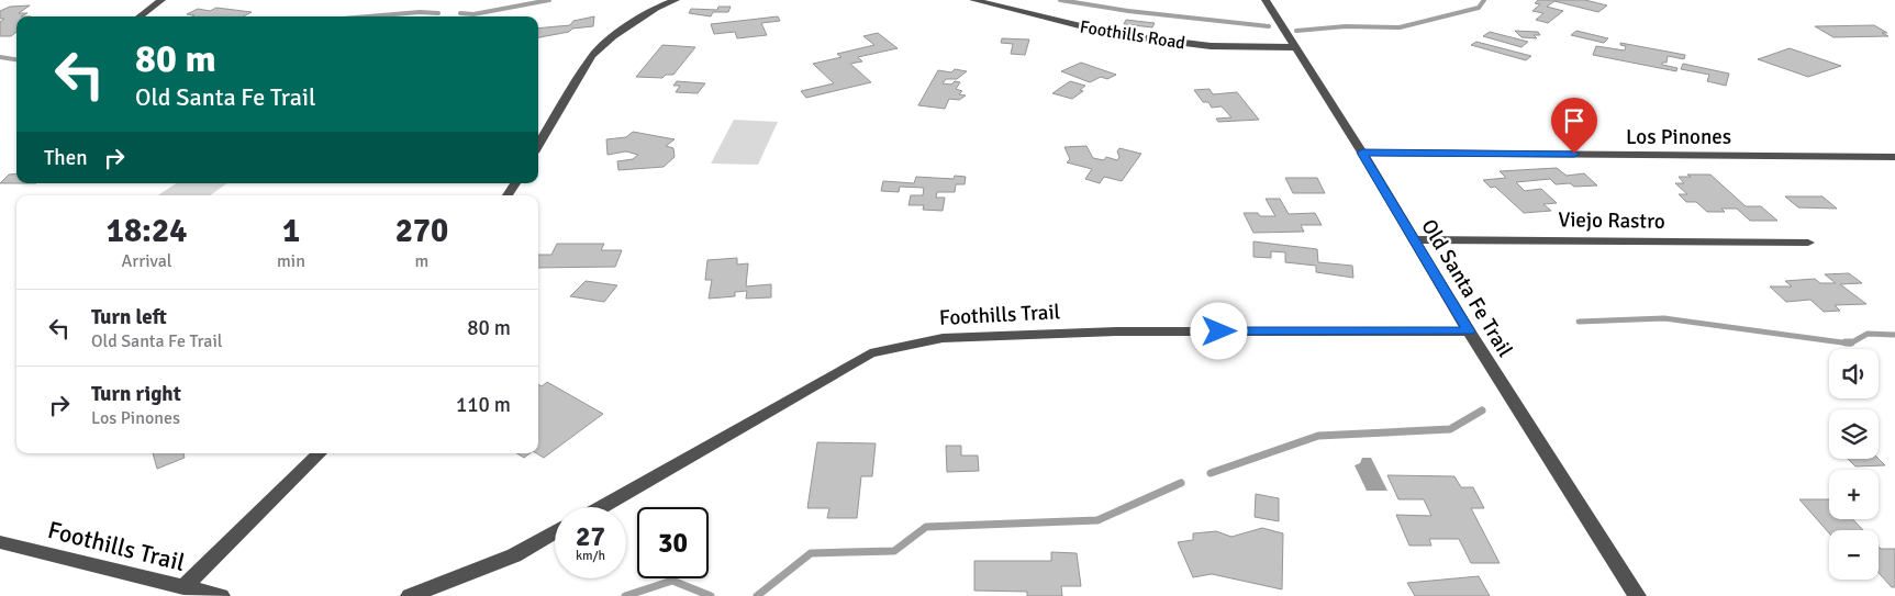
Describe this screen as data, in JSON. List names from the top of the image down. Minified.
{"streets":{"street":["Foothills Road","Los Pinones","Viejo Rastro","Old Santa Fe Trail","Foothills Trail"]},"crossings":[["Foothills Road","Old Santa Fe Trail"],["Los Pinones","Old Santa Fe Trail"],["Viejo Rastro","Old Santa Fe Trail"],["Old Santa Fe Trail","Foothills Trail"]],"page":{"turn":["80 m","Old Santa Fe Trail"],"then":"Then","eta":["18:24","Arrival","1","min","270","m"],"list":[{"name":"Turn left","note":"Old Santa Fe Trail","value":"80 m"},{"name":"Turn right","note":"Los Pinones","value":"110 m"}],"map_buttons":["+","−"],"speed":"27 km/h","limit":"30"}}
